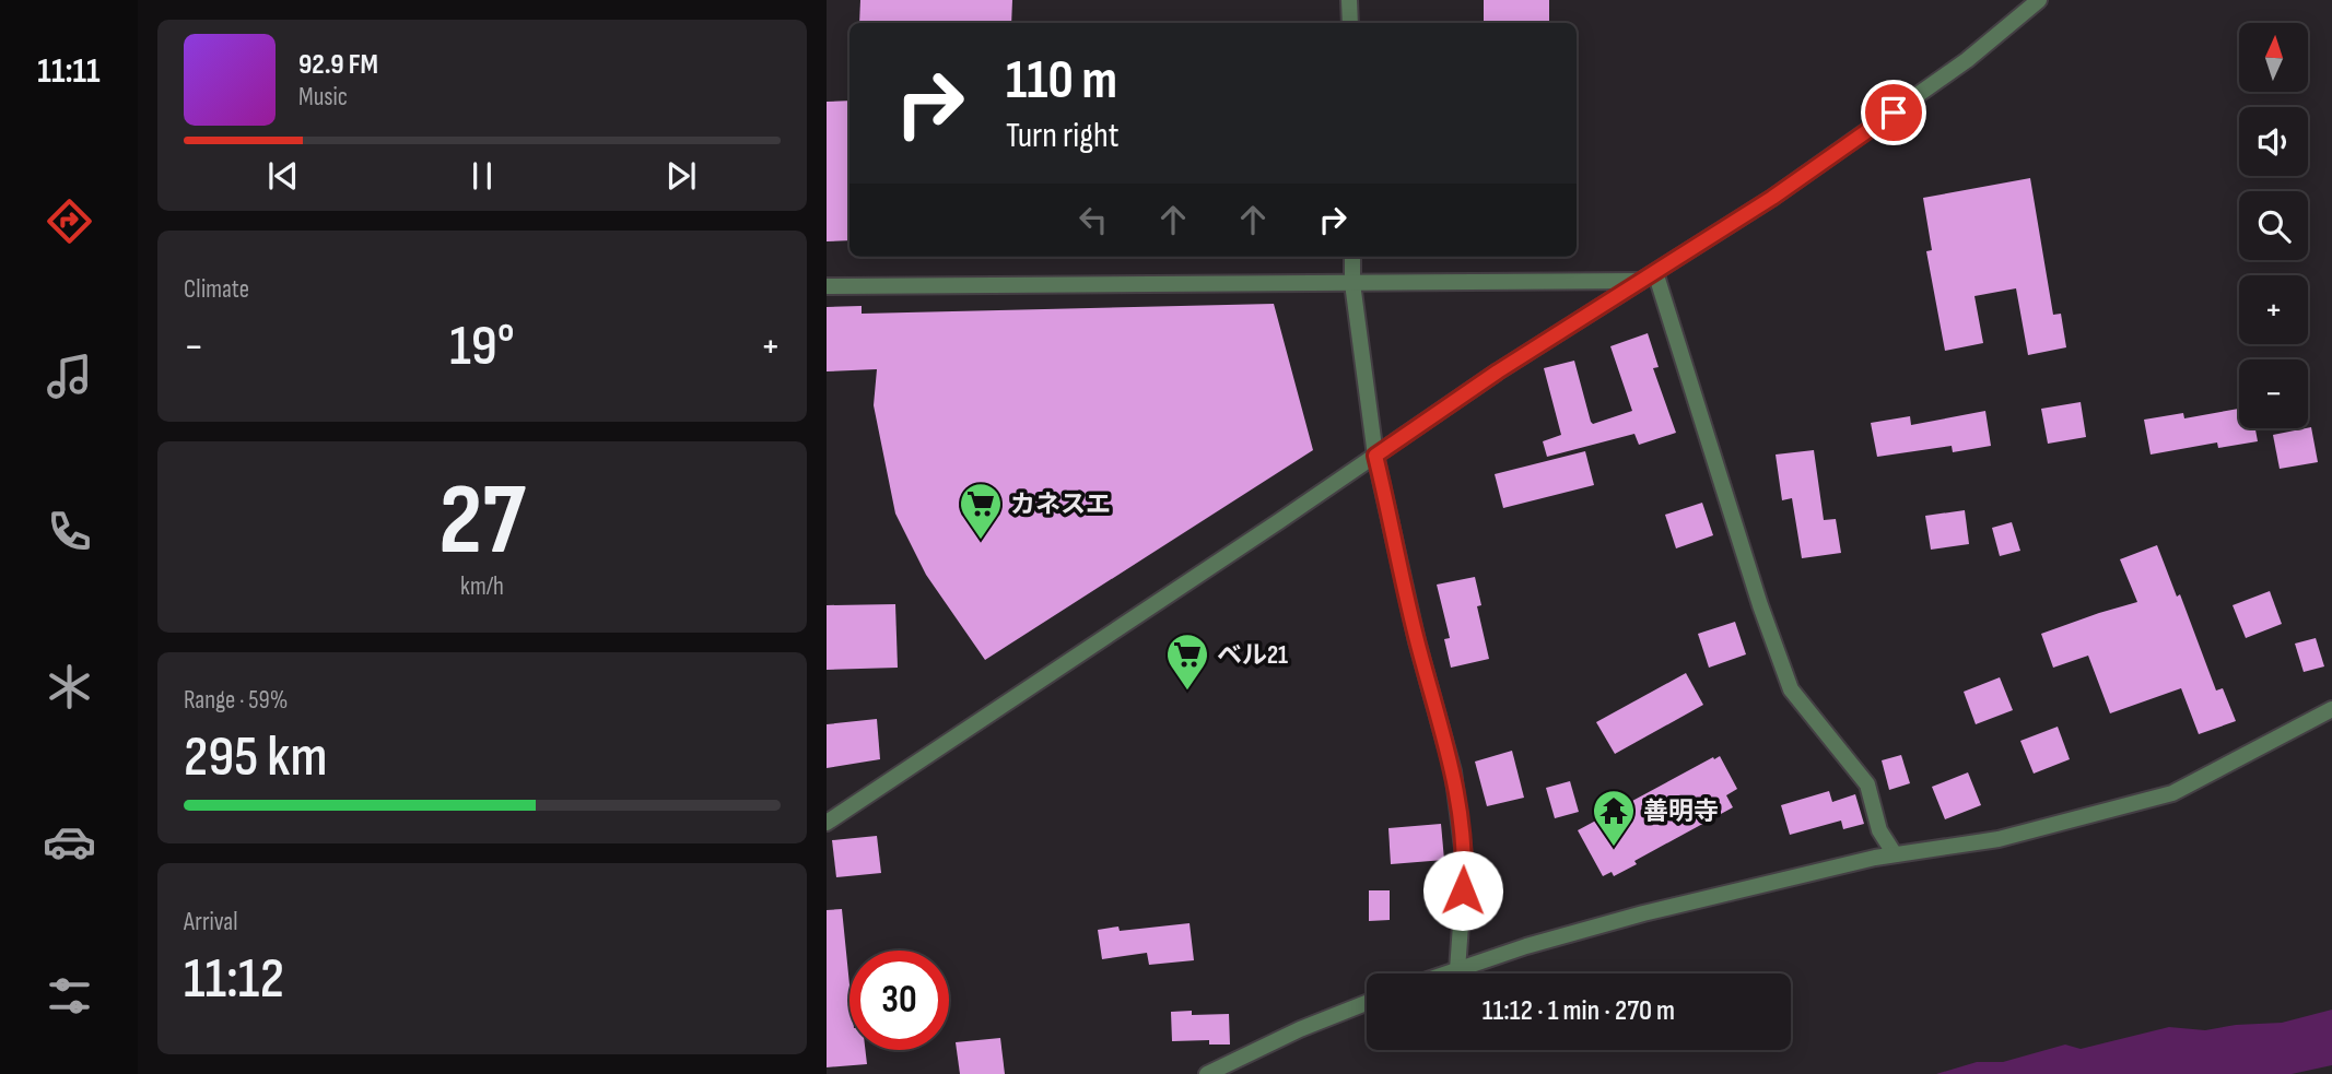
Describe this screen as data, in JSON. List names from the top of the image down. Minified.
{"places":{"supermarket":["カネスエ","ベル21"],"temple":["善明寺"]},"north":"top","page":{"tabs":"11:11","map_buttons":["+","−"],"turn":["110 m","Turn right"],"song":["92.9 FM","Music"],"tile":["Climate",["27","km/h"],["Range · 59%","295 km"],["Arrival","11:12"]],"heat":["−","19°","+"],"limit":"30","trip":"11:12 · 1 min · 270 m"}}
